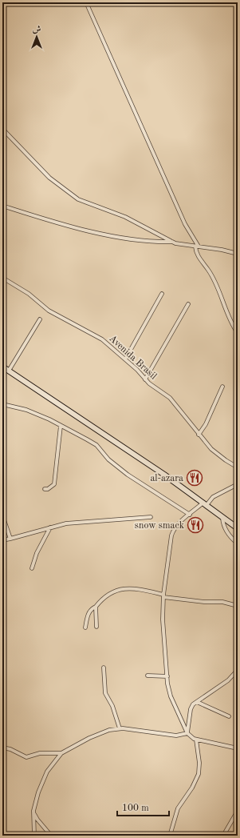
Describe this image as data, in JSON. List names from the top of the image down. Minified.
{"streets":{"street":["Avenida Brasil"]},"places":{"restaurant":["al-azara","snow smack"]},"scale_bar":"100 m","north":"top"}
